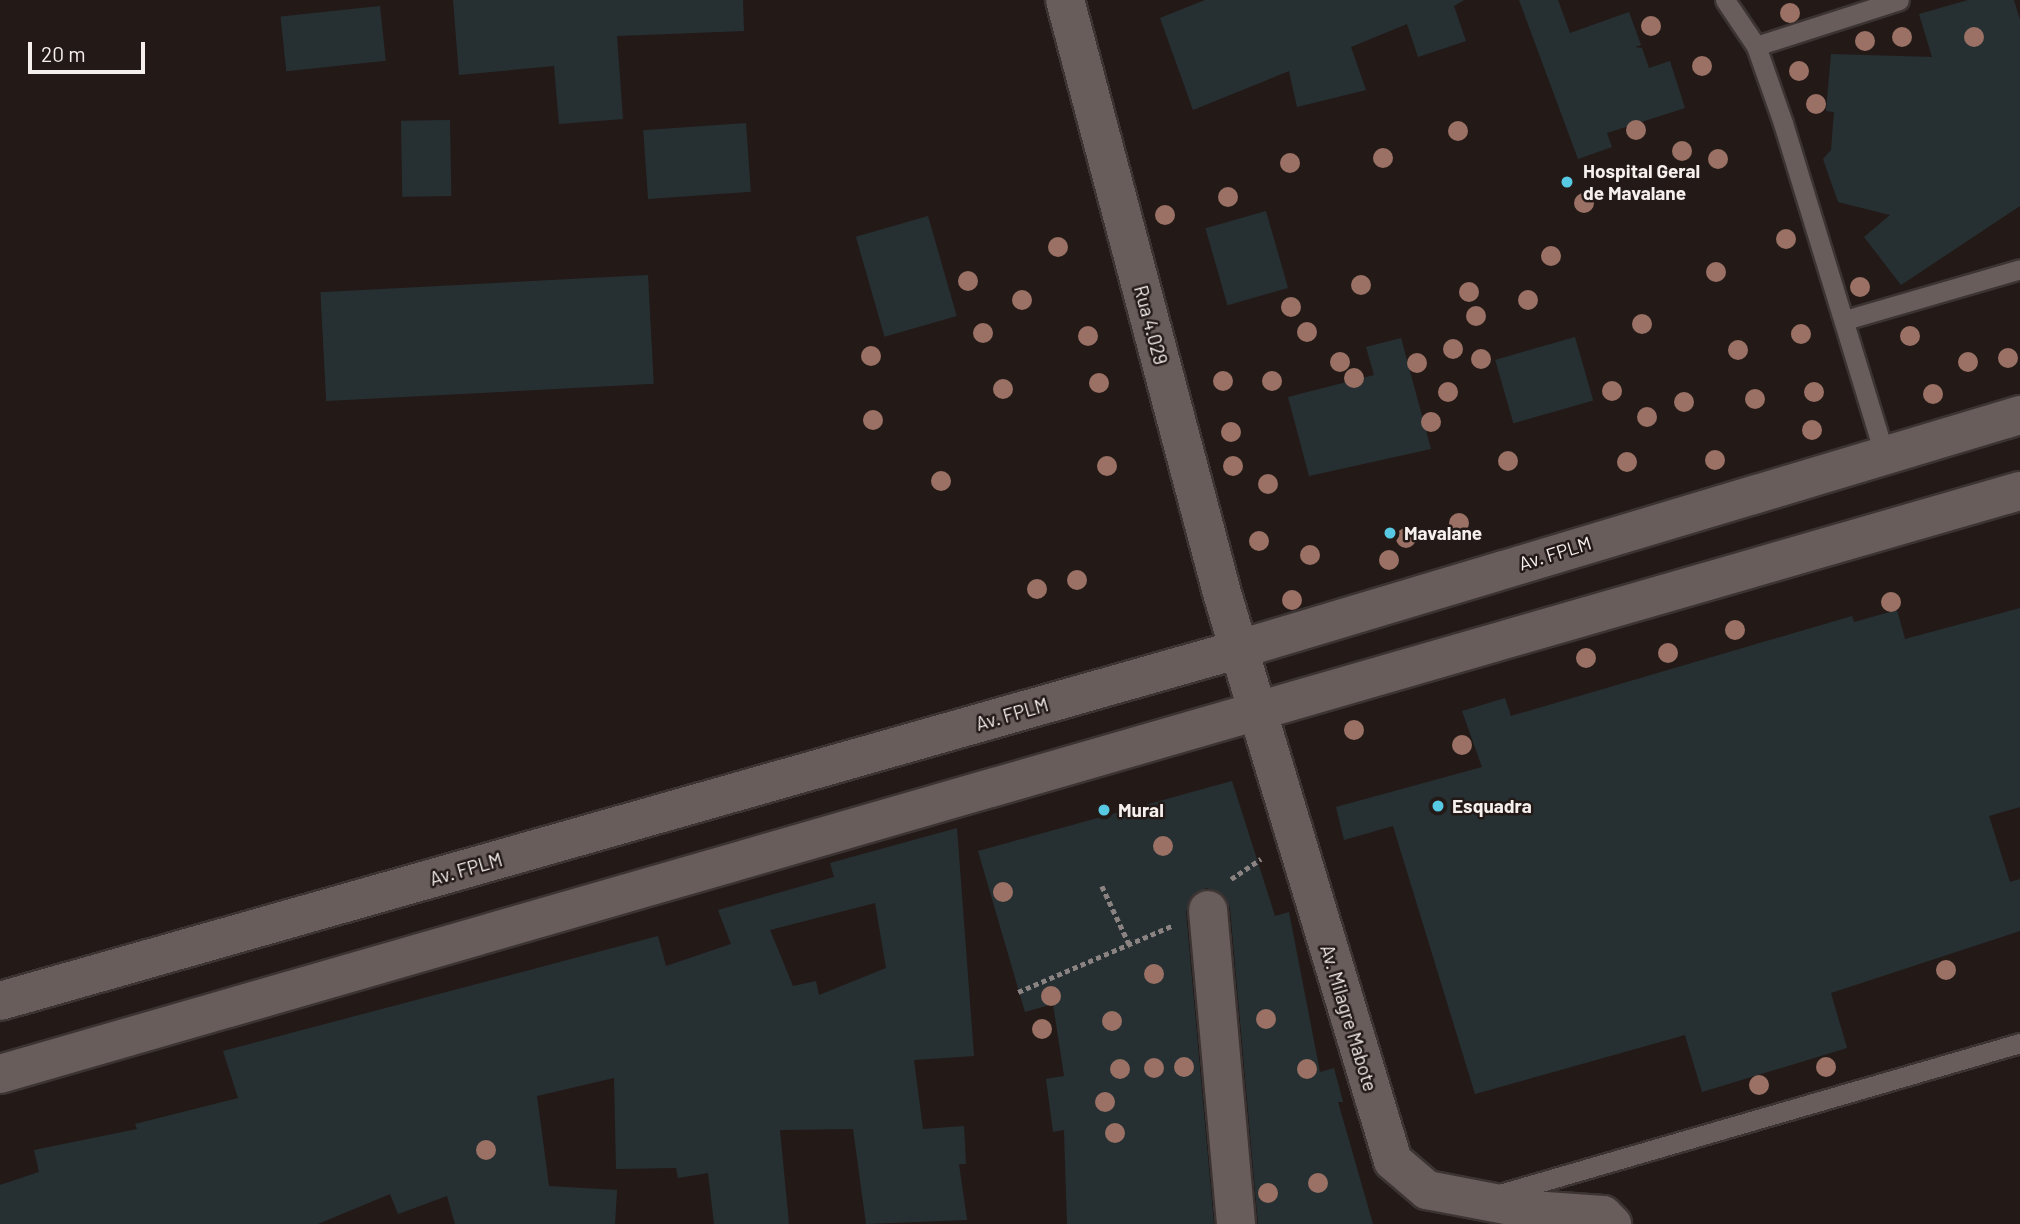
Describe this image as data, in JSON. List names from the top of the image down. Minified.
{"streets":{"main road":["Rua 4.029","Av. FPLM","Av. Milagre Mabote"]},"crossings":[["Rua 4.029","Av. FPLM"],["Rua 4.029","Av. Milagre Mabote"],["Av. FPLM","Av. Milagre Mabote"]],"places":["Hospital Geral de Mavalane","Mavalane","Esquadra","Mural"],"scale_bar":"20 m"}
